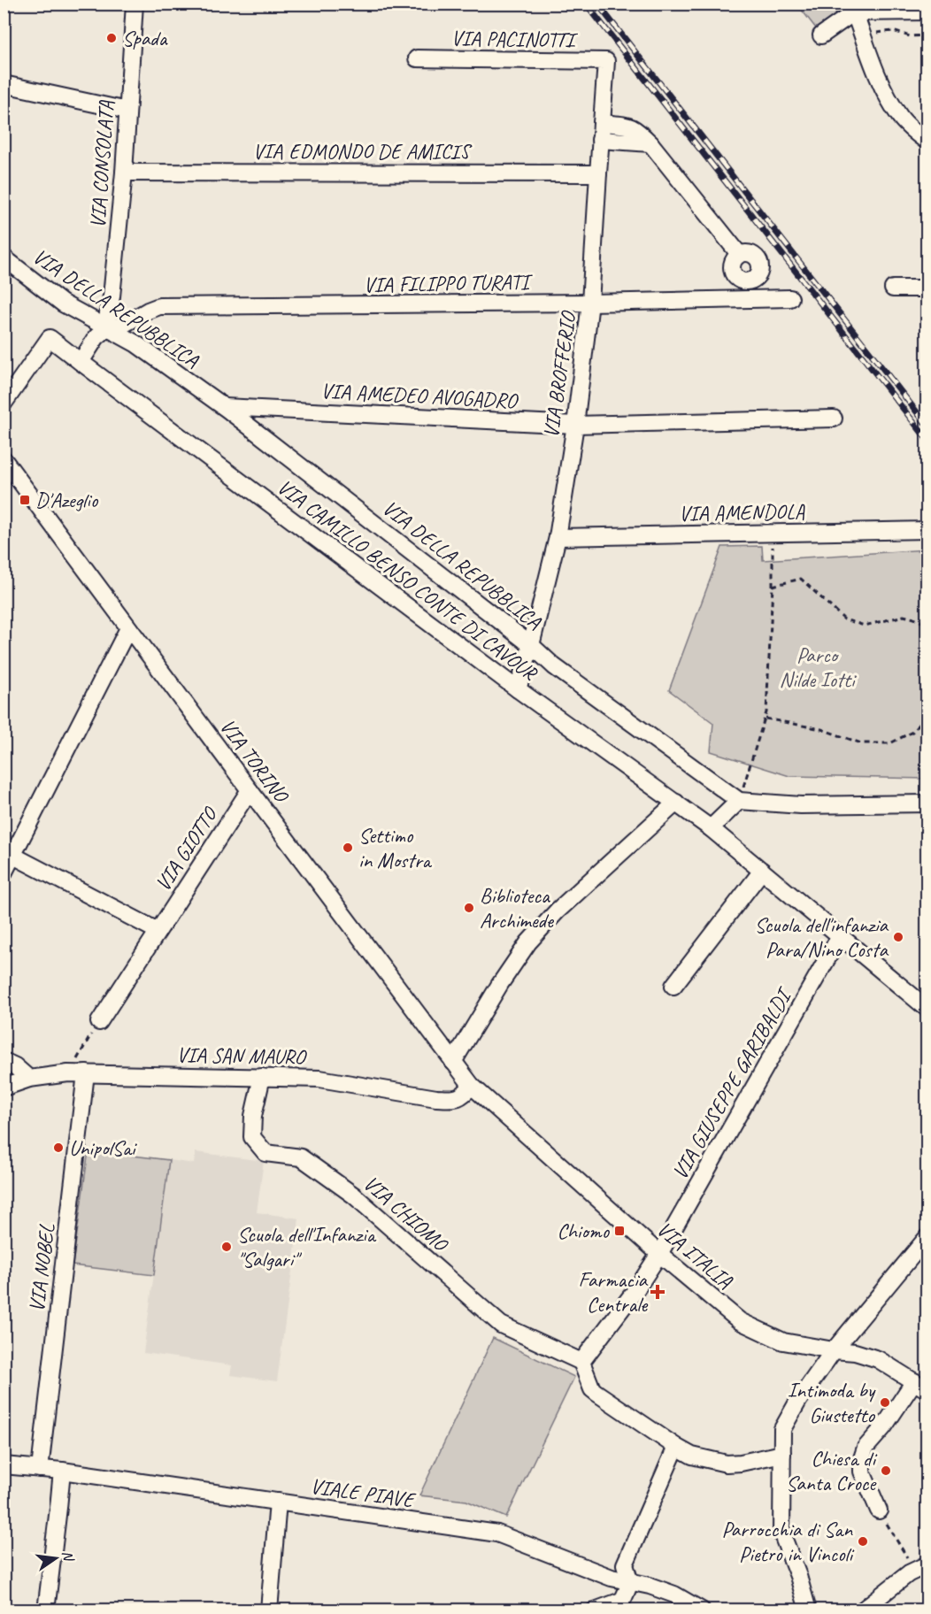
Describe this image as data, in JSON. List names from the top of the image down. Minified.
{"streets":{"street":["VIA PACINOTTI","VIA EDMONDO DE AMICIS","VIA CONSOLATA","VIA FILIPPO TURATI","VIA DELLA REPUBBLICA","VIA BROFFERIO","VIA AMEDEO AVOGADRO","VIA AMENDOLA","VIA CAMILLO BENSO CONTE DI CAVOUR","VIA TORINO","VIA GIOTTO","VIA SAN MAURO","VIA GIUSEPPE GARIBALDI","VIA CHIOMO","VIA ITALIA","VIA NOBEL","VIALE PIAVE"]},"crossings":[["VIA PACINOTTI","VIA BROFFERIO"],["VIA EDMONDO DE AMICIS","VIA CONSOLATA"],["VIA EDMONDO DE AMICIS","VIA BROFFERIO"],["VIA CONSOLATA","VIA FILIPPO TURATI"],["VIA CONSOLATA","VIA DELLA REPUBBLICA"],["VIA FILIPPO TURATI","VIA DELLA REPUBBLICA"],["VIA FILIPPO TURATI","VIA BROFFERIO"],["VIA DELLA REPUBBLICA","VIA BROFFERIO"],["VIA DELLA REPUBBLICA","VIA AMEDEO AVOGADRO"],["VIA BROFFERIO","VIA AMEDEO AVOGADRO"],["VIA BROFFERIO","VIA AMENDOLA"],["VIA BROFFERIO","VIA CAMILLO BENSO CONTE DI CAVOUR"],["VIA CAMILLO BENSO CONTE DI CAVOUR","VIA GIUSEPPE GARIBALDI"],["VIA TORINO","VIA GIOTTO"],["VIA TORINO","VIA SAN MAURO"],["VIA TORINO","VIA ITALIA"],["VIA SAN MAURO","VIA CHIOMO"],["VIA SAN MAURO","VIA ITALIA"],["VIA SAN MAURO","VIA NOBEL"],["VIA GIUSEPPE GARIBALDI","VIA ITALIA"],["VIA NOBEL","VIALE PIAVE"]],"parks":["Parco Nilde Iotti"],"places":{"other":["Spada","Settimo in Mostra","Biblioteca Archimede","Scuola dell'infanzia Para/Nino Costa","UnipolSai","Scuola dell'Infanzia \"Salgari\"","Intimoda by Giustetto","Chiesa di Santa Croce","Parrocchia di San Pietro in Vincoli"],"transit":["D'Azeglio","Chiomo"],"health":["Farmacia Centrale"]},"north":"right"}
